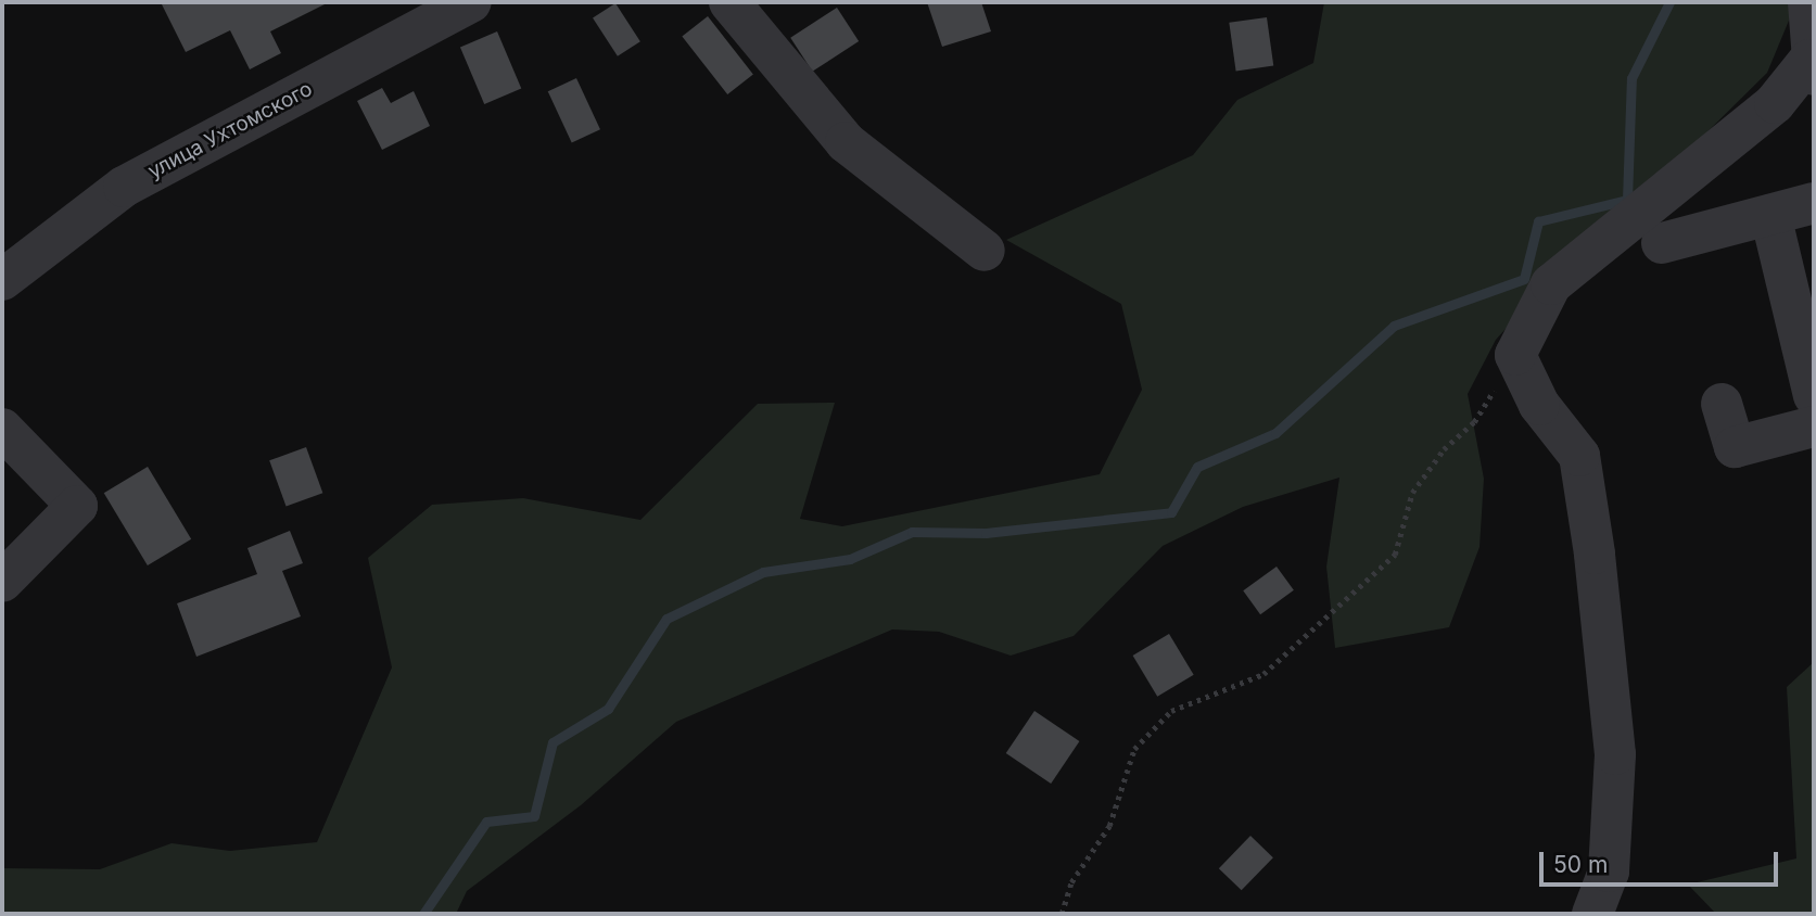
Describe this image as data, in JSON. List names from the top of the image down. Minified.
{"streets":{"street":["улица Ухтомского"]},"scale_bar":"50 m"}
